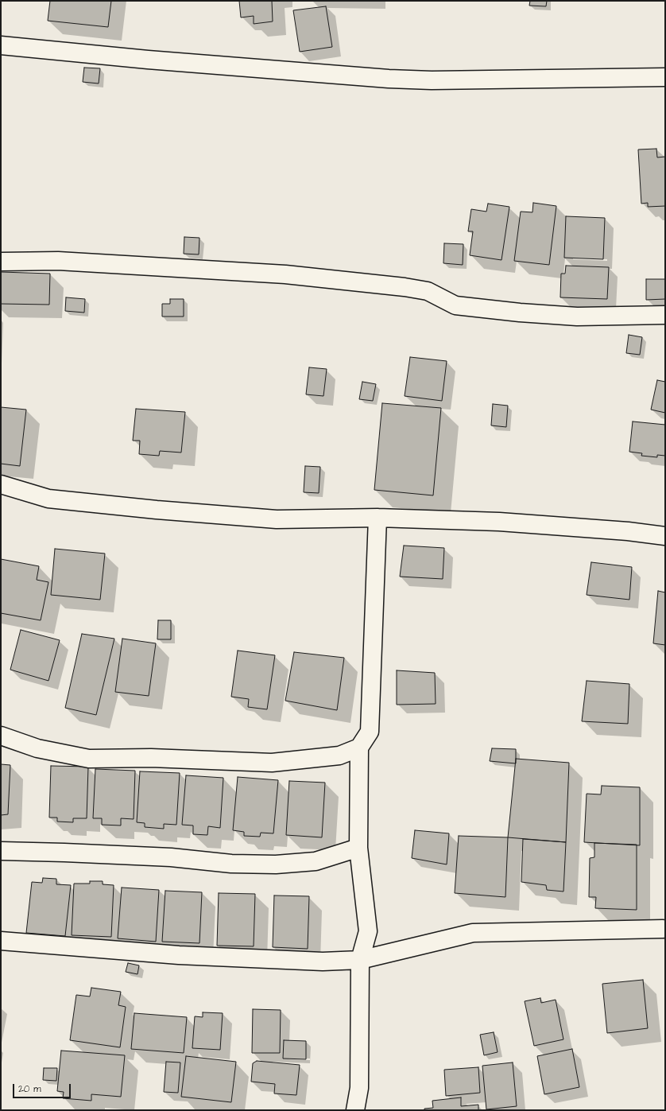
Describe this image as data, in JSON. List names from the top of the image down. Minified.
{"scale_bar":"20 m"}
